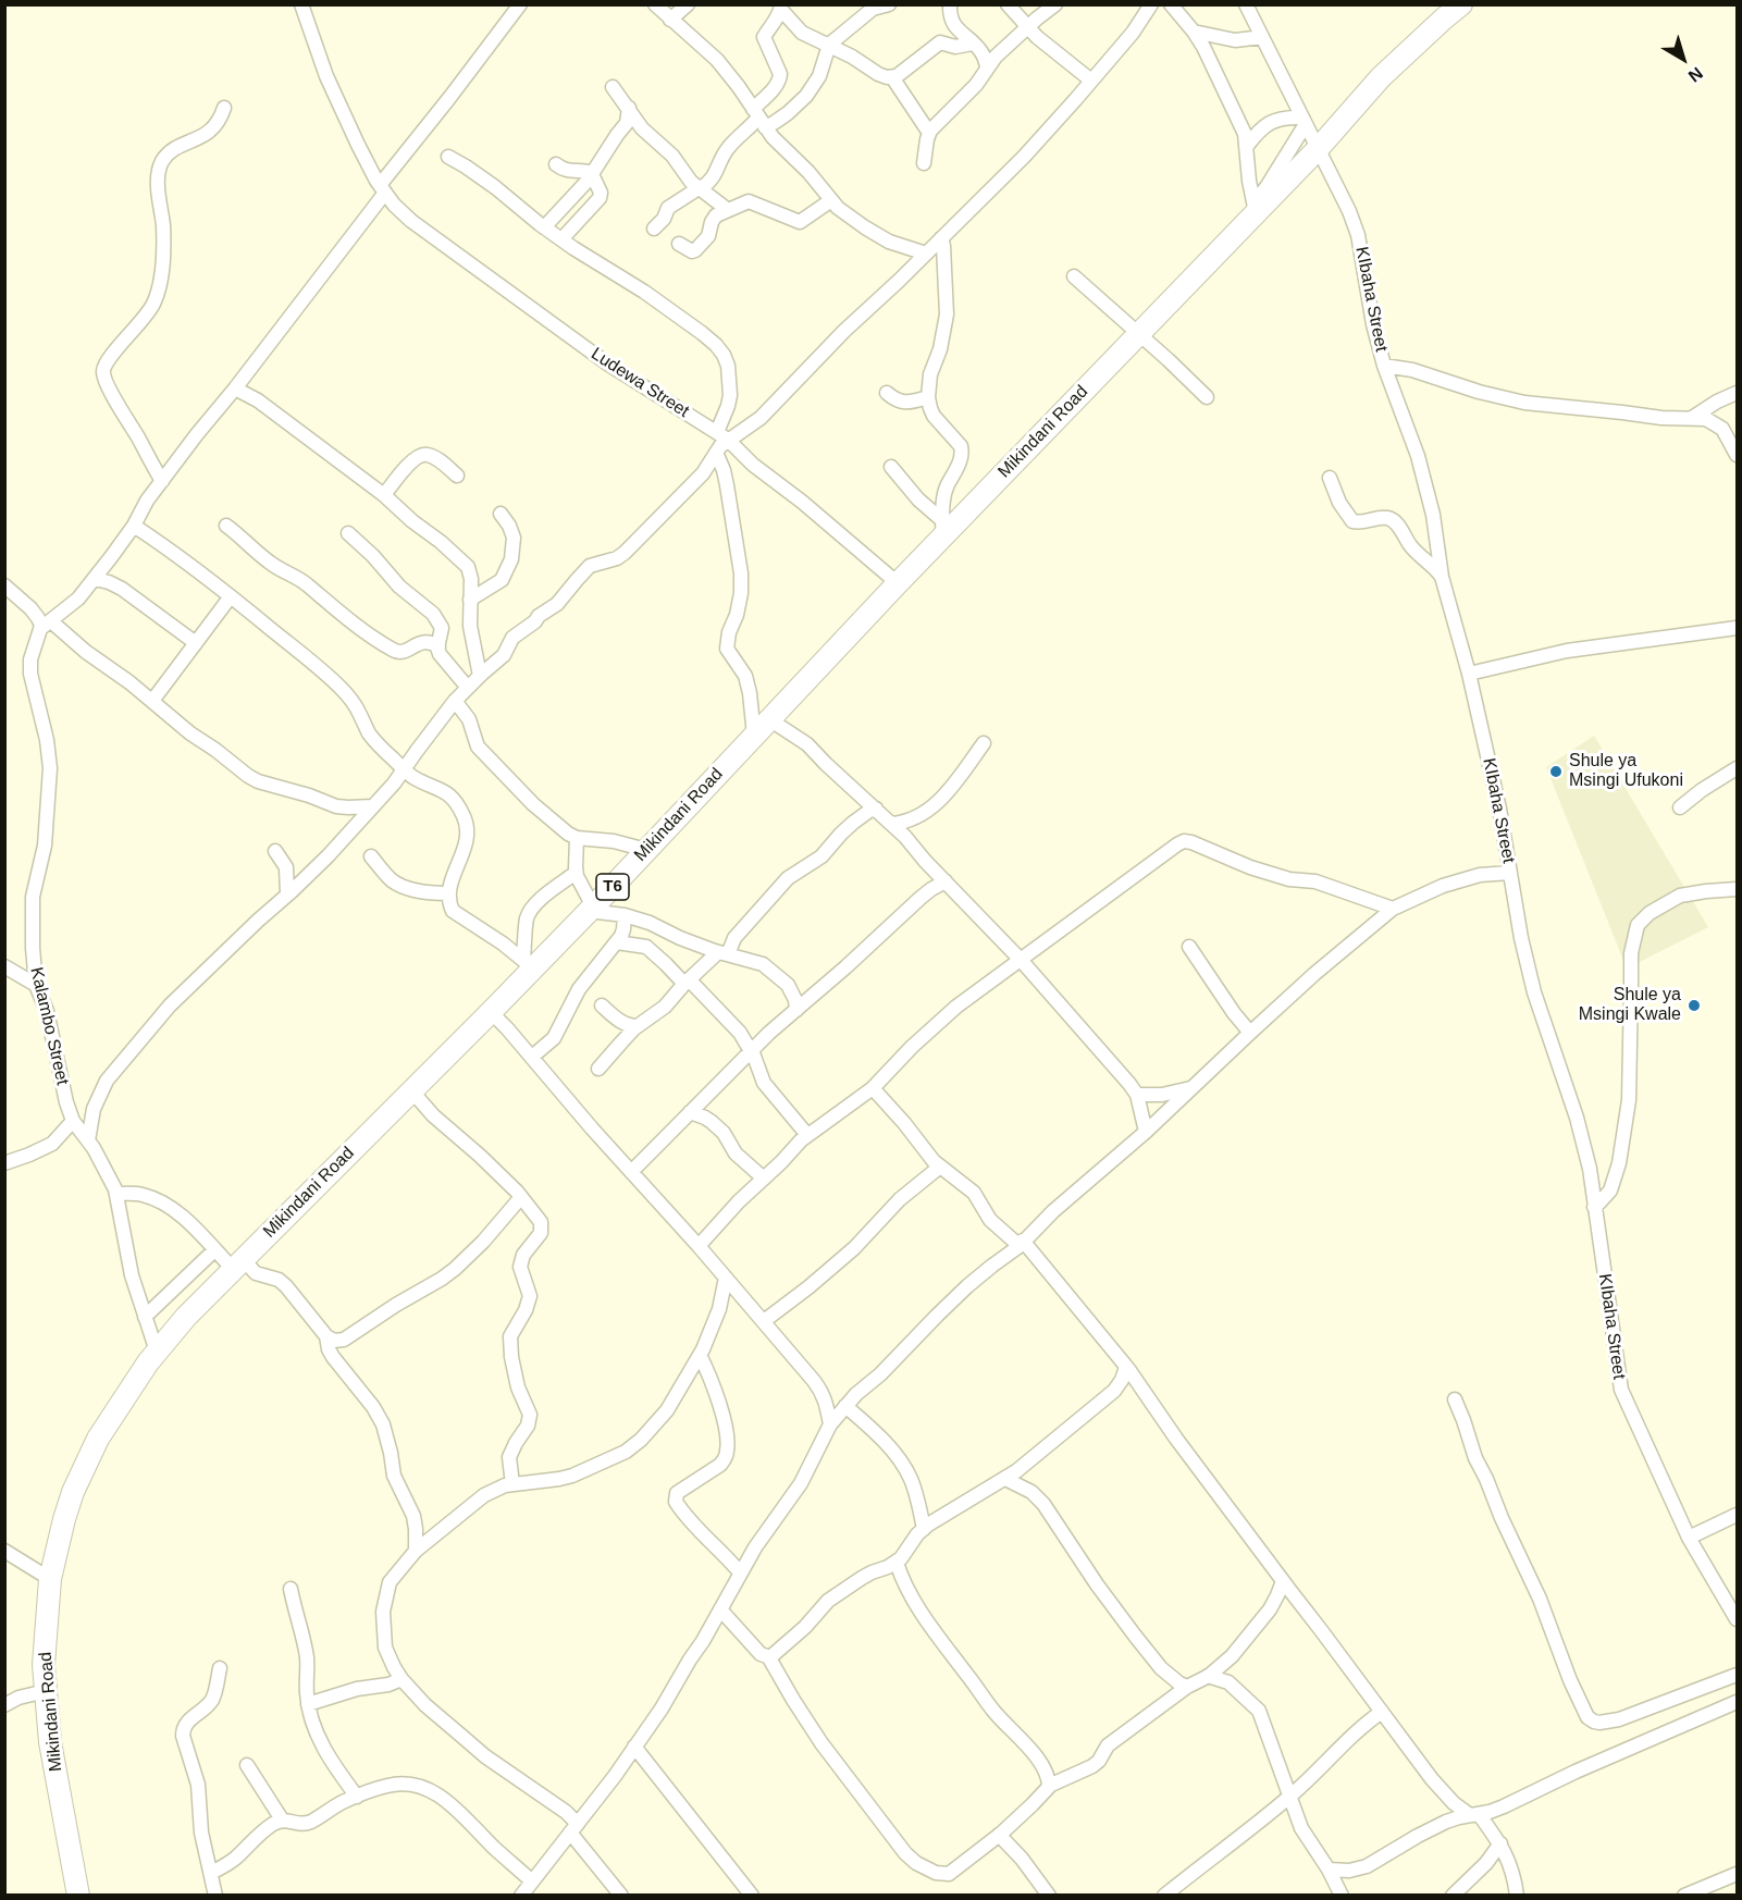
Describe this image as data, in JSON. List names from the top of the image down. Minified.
{"streets":{"highway":["Mikindani Road","T6"],"street":["KIbaha Street","Ludewa Street","Kalambo Street"]},"crossings":[["KIbaha Street","Mikindani Road"],["Ludewa Street","Mikindani Road"],["Mikindani Road","Kalambo Street"]],"places":["Shule ya Msingi Ufukoni","Shule ya Msingi Kwale"],"north":"bottom right"}
